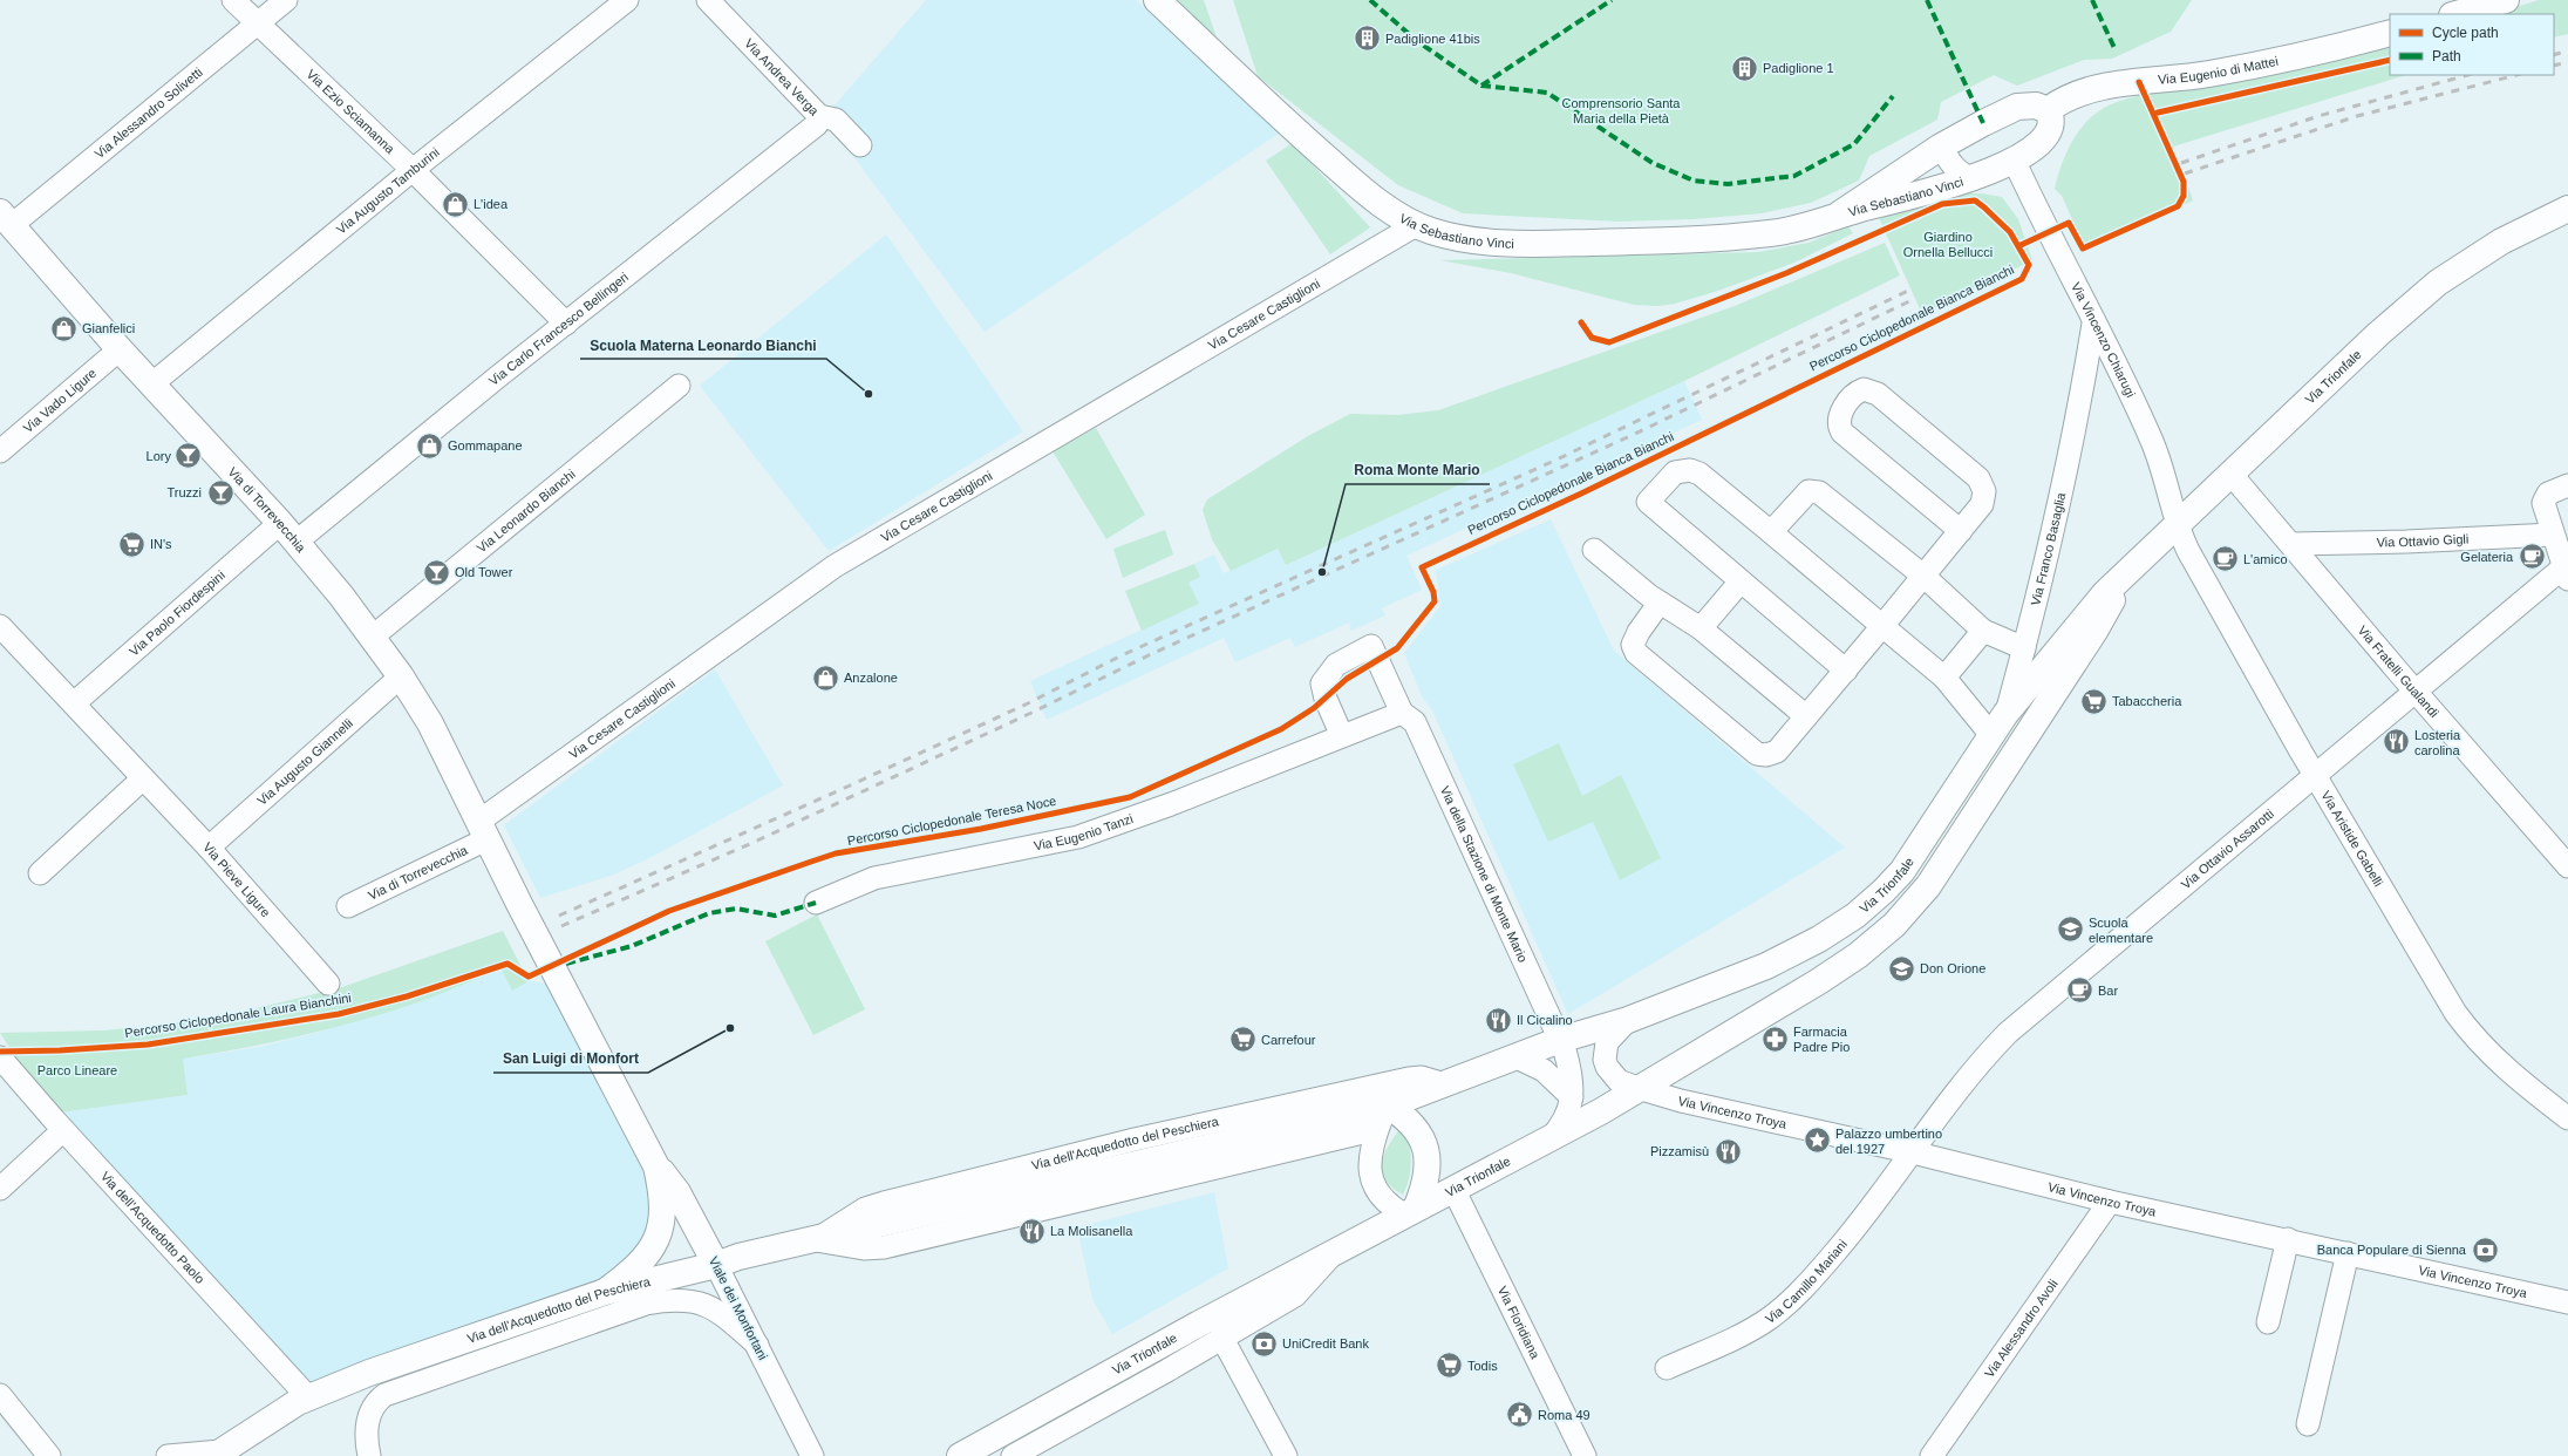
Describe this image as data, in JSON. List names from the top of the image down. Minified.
{"streets":{"main road":["Via Eugenio di Mattei","Via Sebastiano Vinci","Via Trionfale","Via di Torrevecchia","Via dell'Acquedotto del Peschiera","Viale dei Monfortani"],"street":["Via Andrea Verga","Via Ezio Sciamanna","Via Alessandro Solivetti","Via Augusto Tamburini","Via Cesare Castiglioni","Via Carlo Francesco Bellingeri","Via Vincenzo Chiarugi","Via Vado Ligure","Via Leonardo Bianchi","Via Ottavio Gigli","Via Franco Basaglia","Via Paolo Fiordespini","Via Fratelli Gualandi","Via Augusto Giannelli","Via Eugenio Tanzi","Via Aristide Gabelli","Via Ottavio Assarotti","Via della Stazione di Monte Mario","Via Pieve Ligure","Via Vincenzo Troya","Via dell'Acquedotto Paolo","Via Camillo Mariani","Via Floridiana","Via Alessandro Avoli"],"cycle path":["Percorso Ciclopedonale Bianca Bianchi"]},"crossings":[["Via Eugenio di Mattei","Via Sebastiano Vinci"],["Via Andrea Verga","Via Carlo Francesco Bellingeri"],["Via Ezio Sciamanna","Via Alessandro Solivetti"],["Via Ezio Sciamanna","Via Augusto Tamburini"],["Via Ezio Sciamanna","Via Carlo Francesco Bellingeri"],["Via Alessandro Solivetti","Via di Torrevecchia"],["Via Augusto Tamburini","Via di Torrevecchia"],["Via Sebastiano Vinci","Via Cesare Castiglioni"],["Via Sebastiano Vinci","Via Vincenzo Chiarugi"],["Via Cesare Castiglioni","Via di Torrevecchia"],["Via Carlo Francesco Bellingeri","Via di Torrevecchia"],["Via Carlo Francesco Bellingeri","Via Paolo Fiordespini"],["Via Vincenzo Chiarugi","Via Trionfale"],["Via Vincenzo Chiarugi","Via Franco Basaglia"],["Via Vincenzo Chiarugi","Via Aristide Gabelli"],["Via Trionfale","Via Franco Basaglia"],["Via Trionfale","Via Fratelli Gualandi"],["Via Trionfale","Via Aristide Gabelli"],["Via Trionfale","Via della Stazione di Monte Mario"],["Via Trionfale","Via Vincenzo Troya"],["Via Trionfale","Via dell'Acquedotto del Peschiera"],["Via Trionfale","Via Floridiana"],["Via Vado Ligure","Via di Torrevecchia"],["Via di Torrevecchia","Via Leonardo Bianchi"],["Via di Torrevecchia","Via Paolo Fiordespini"],["Via di Torrevecchia","Via Augusto Giannelli"],["Via di Torrevecchia","Viale dei Monfortani"],["Via Ottavio Gigli","Via Fratelli Gualandi"],["Via Paolo Fiordespini","Via Pieve Ligure"],["Via Fratelli Gualandi","Via Ottavio Assarotti"],["Via Augusto Giannelli","Via Pieve Ligure"],["Via Eugenio Tanzi","Via della Stazione di Monte Mario"],["Via Aristide Gabelli","Via Ottavio Assarotti"],["Via Ottavio Assarotti","Via Vincenzo Troya"],["Via Ottavio Assarotti","Via Camillo Mariani"],["Via della Stazione di Monte Mario","Via dell'Acquedotto del Peschiera"],["Via Vincenzo Troya","Via Camillo Mariani"],["Via Vincenzo Troya","Via Alessandro Avoli"],["Via dell'Acquedotto del Peschiera","Via dell'Acquedotto Paolo"],["Via dell'Acquedotto del Peschiera","Viale dei Monfortani"]],"parks":["Comprensorio Santa Maria della Pietà","Giardino Ornella Bellucci","Parco Lineare"],"places":{"building":["Padiglione 41bis","Padiglione 1"],"shop":["L'idea","Gianfelici","Gommapane","Anzalone"],"other":["Scuola Materna Leonardo Bianchi","Roma Monte Mario","San Luigi di Monfort"],"bar":["Lory","Truzzi","Old Tower"],"supermarket":["IN's","Tabaccheria","Carrefour","Todis"],"cafe":["Gelateria","L'amico","Bar"],"restaurant":["Losteria carolina","Il Cicalino","Pizzamisù","La Molisanella"],"school or university":["Scuola elementare","Don Orione"],"pharmacy":["Farmacia Padre Pio"],"place":["Palazzo umbertino del 1927"],"bank":["Banca Populare di Sienna","UniCredit Bank"],"public building":["Roma 49"]},"legend":["Cycle path","Path"]}
